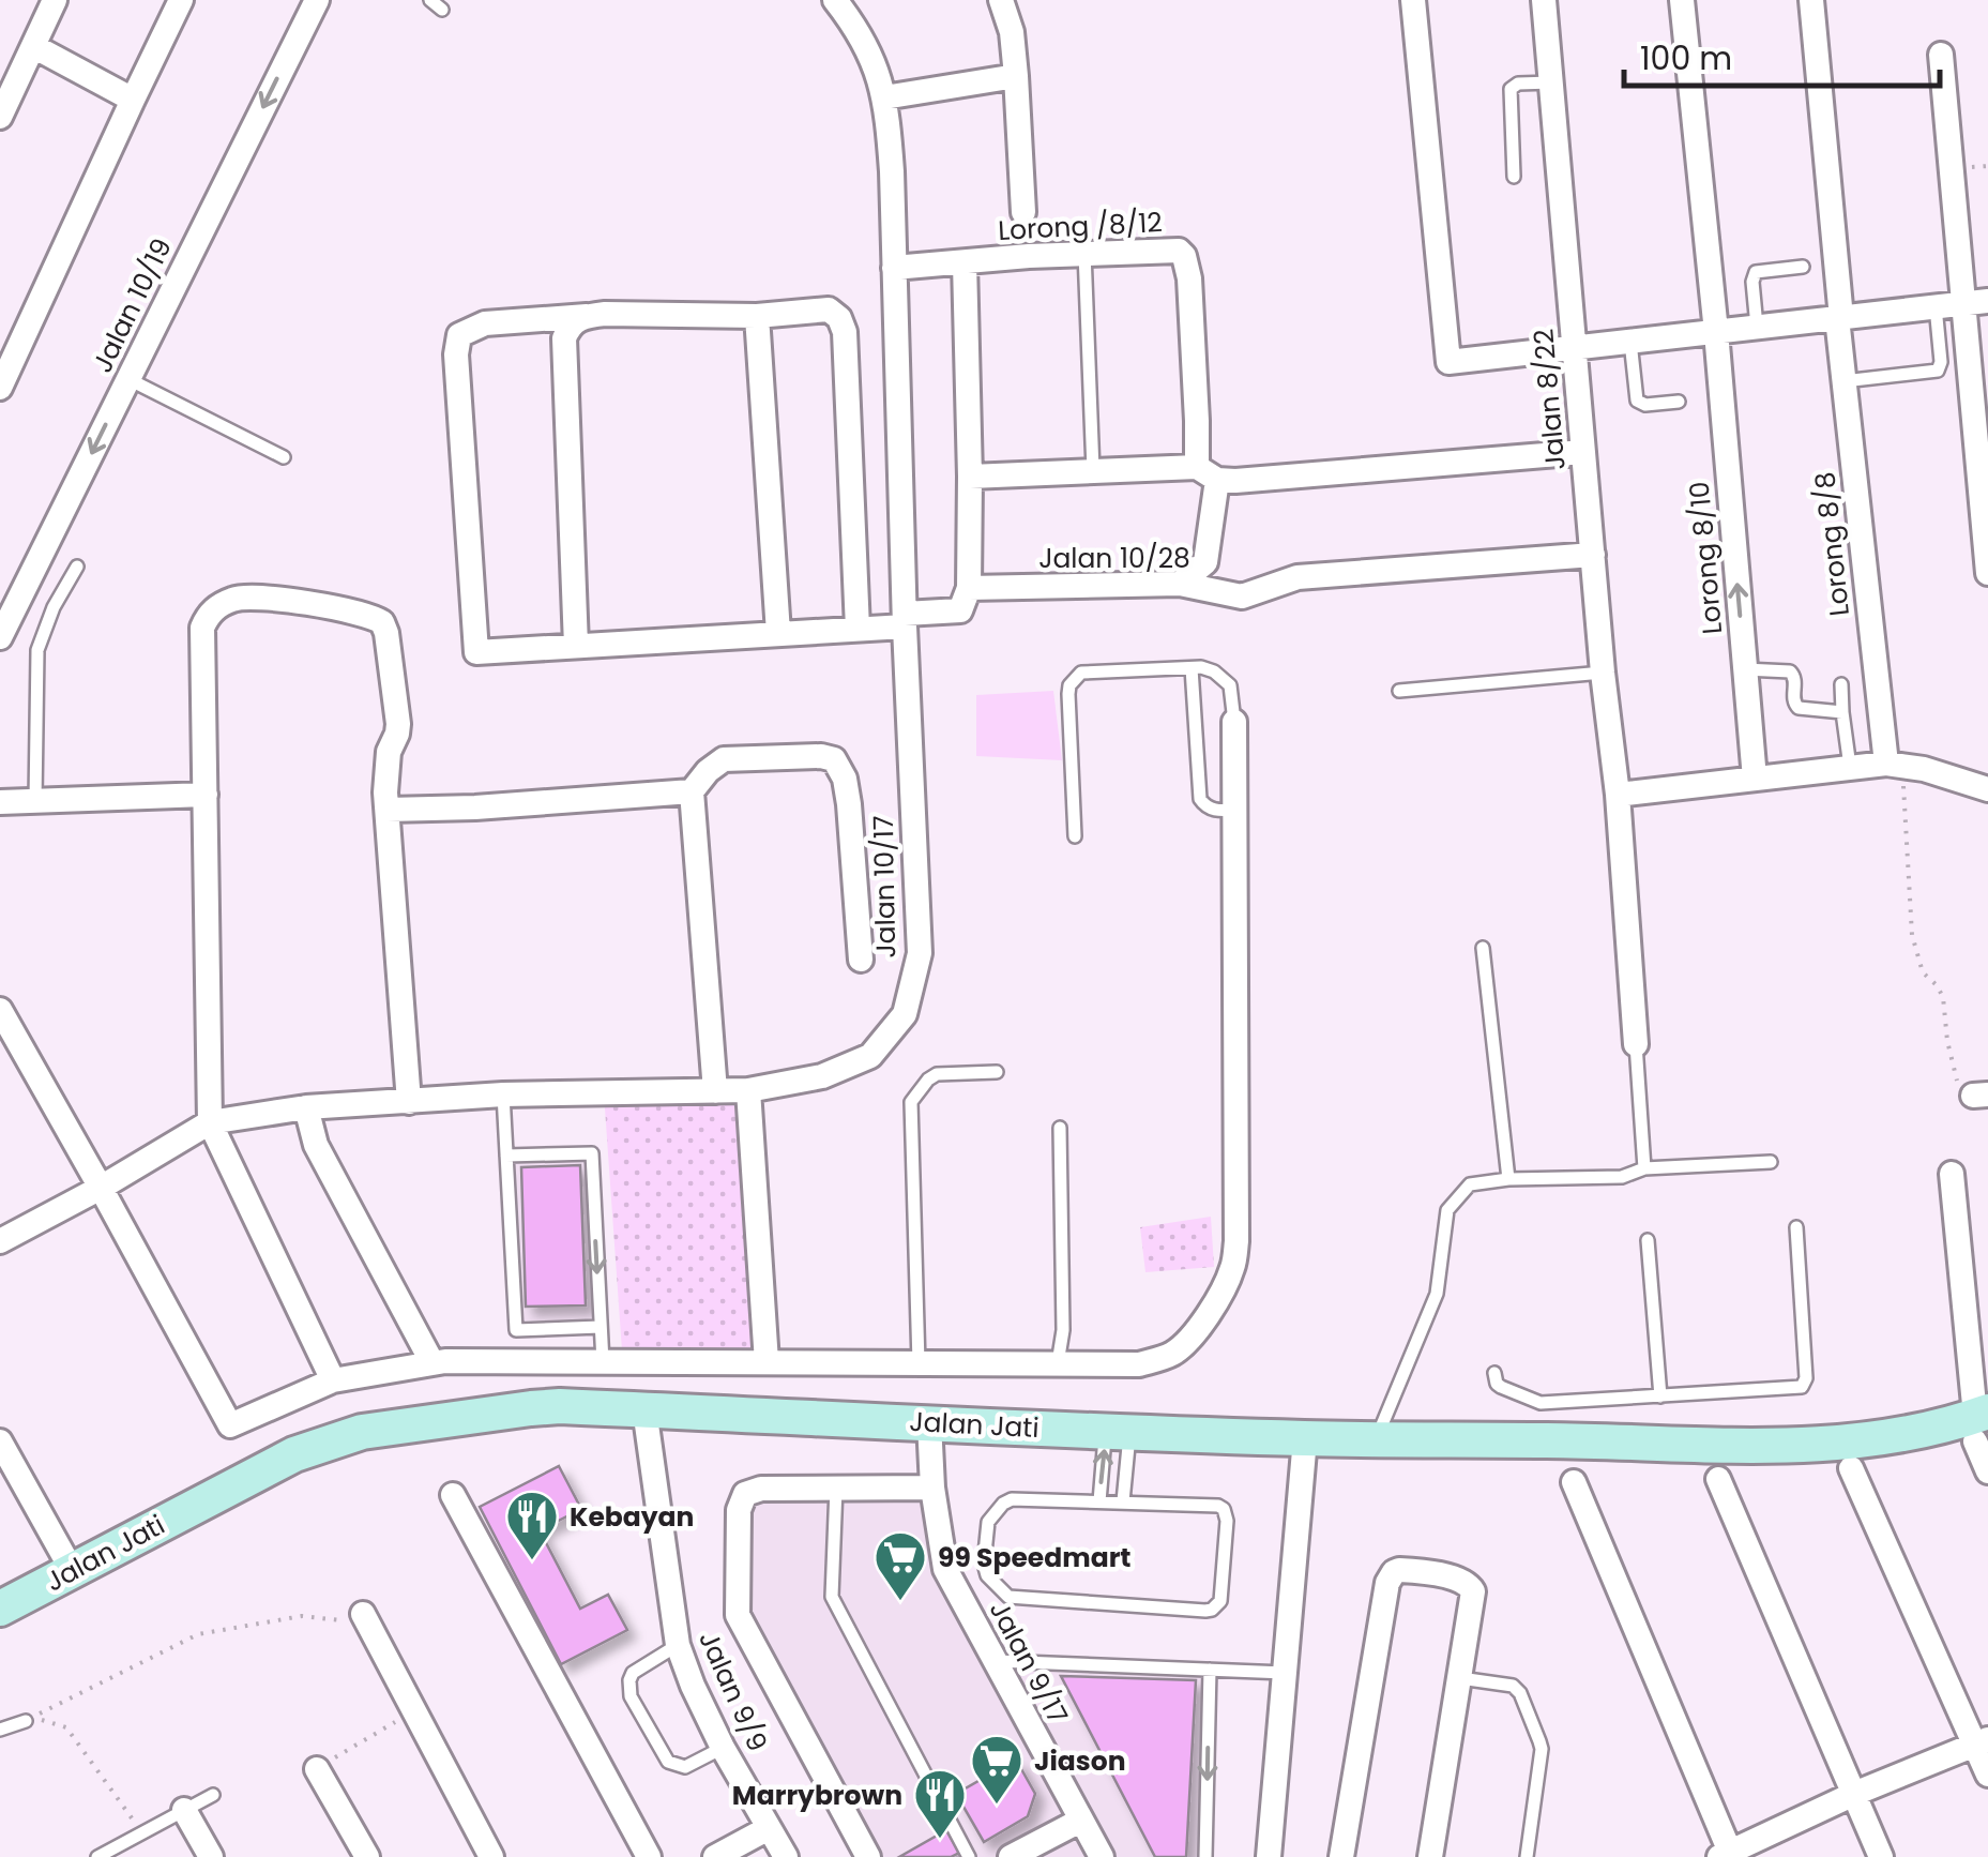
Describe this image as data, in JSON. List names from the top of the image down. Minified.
{"streets":{"street":["Lorong /8/12","Jalan 10/19","Jalan 8/22","Lorong 8/8","Jalan 10/28","Lorong 8/10","Jalan 10/17","Jalan Jati","Jalan 9/17","Jalan 9/9"]},"crossings":[["Lorong /8/12","Jalan 10/17"],["Jalan 8/22","Jalan 10/28"],["Jalan Jati","Jalan 9/17"],["Jalan Jati","Jalan 9/9"]],"one_way":["Lorong 8/10"],"places":{"restaurant":["Kebayan","Marrybrown"],"supermarket":["99 Speedmart","Jiason"]},"scale_bar":"100 m"}
